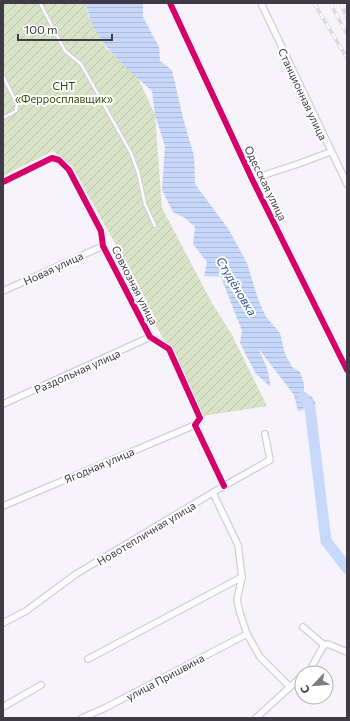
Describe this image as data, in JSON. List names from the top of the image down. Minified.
{"streets":{"street":["Станционная улица","Одесская улица","Новая улица","Совхозная улица","Раздольная улица","Ягодная улица","Новотепличная улица","улица Пришвина"]},"crossings":[["Новая улица","Совхозная улица"],["Совхозная улица","Раздольная улица"],["Совхозная улица","Ягодная улица"],["Совхозная улица","Новотепличная улица"]],"water":["Студёновка"],"parks":["СНТ «Ферросплавщик»"],"scale_bar":"100 m","north":"bottom left"}
